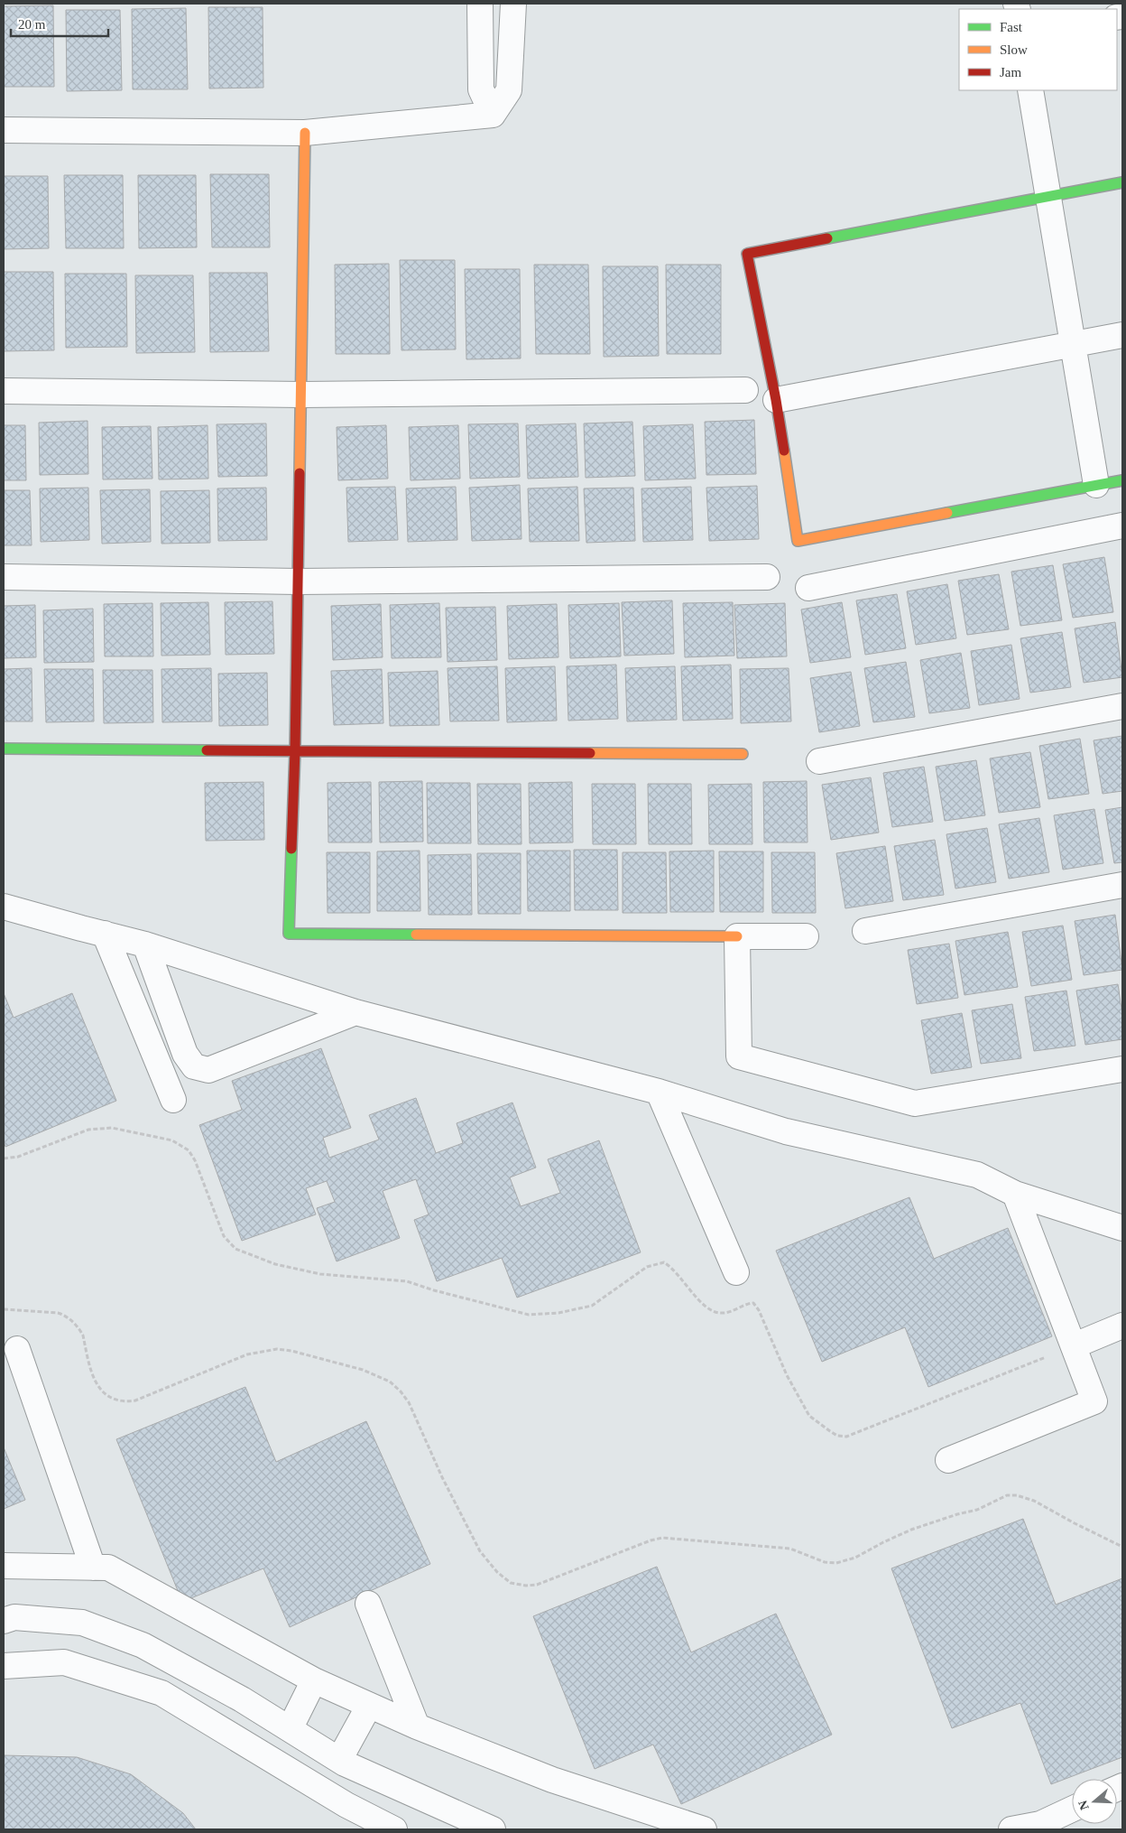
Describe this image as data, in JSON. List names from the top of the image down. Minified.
{"legend":["Fast","Slow","Jam"],"scale_bar":"20 m","north":"left"}
